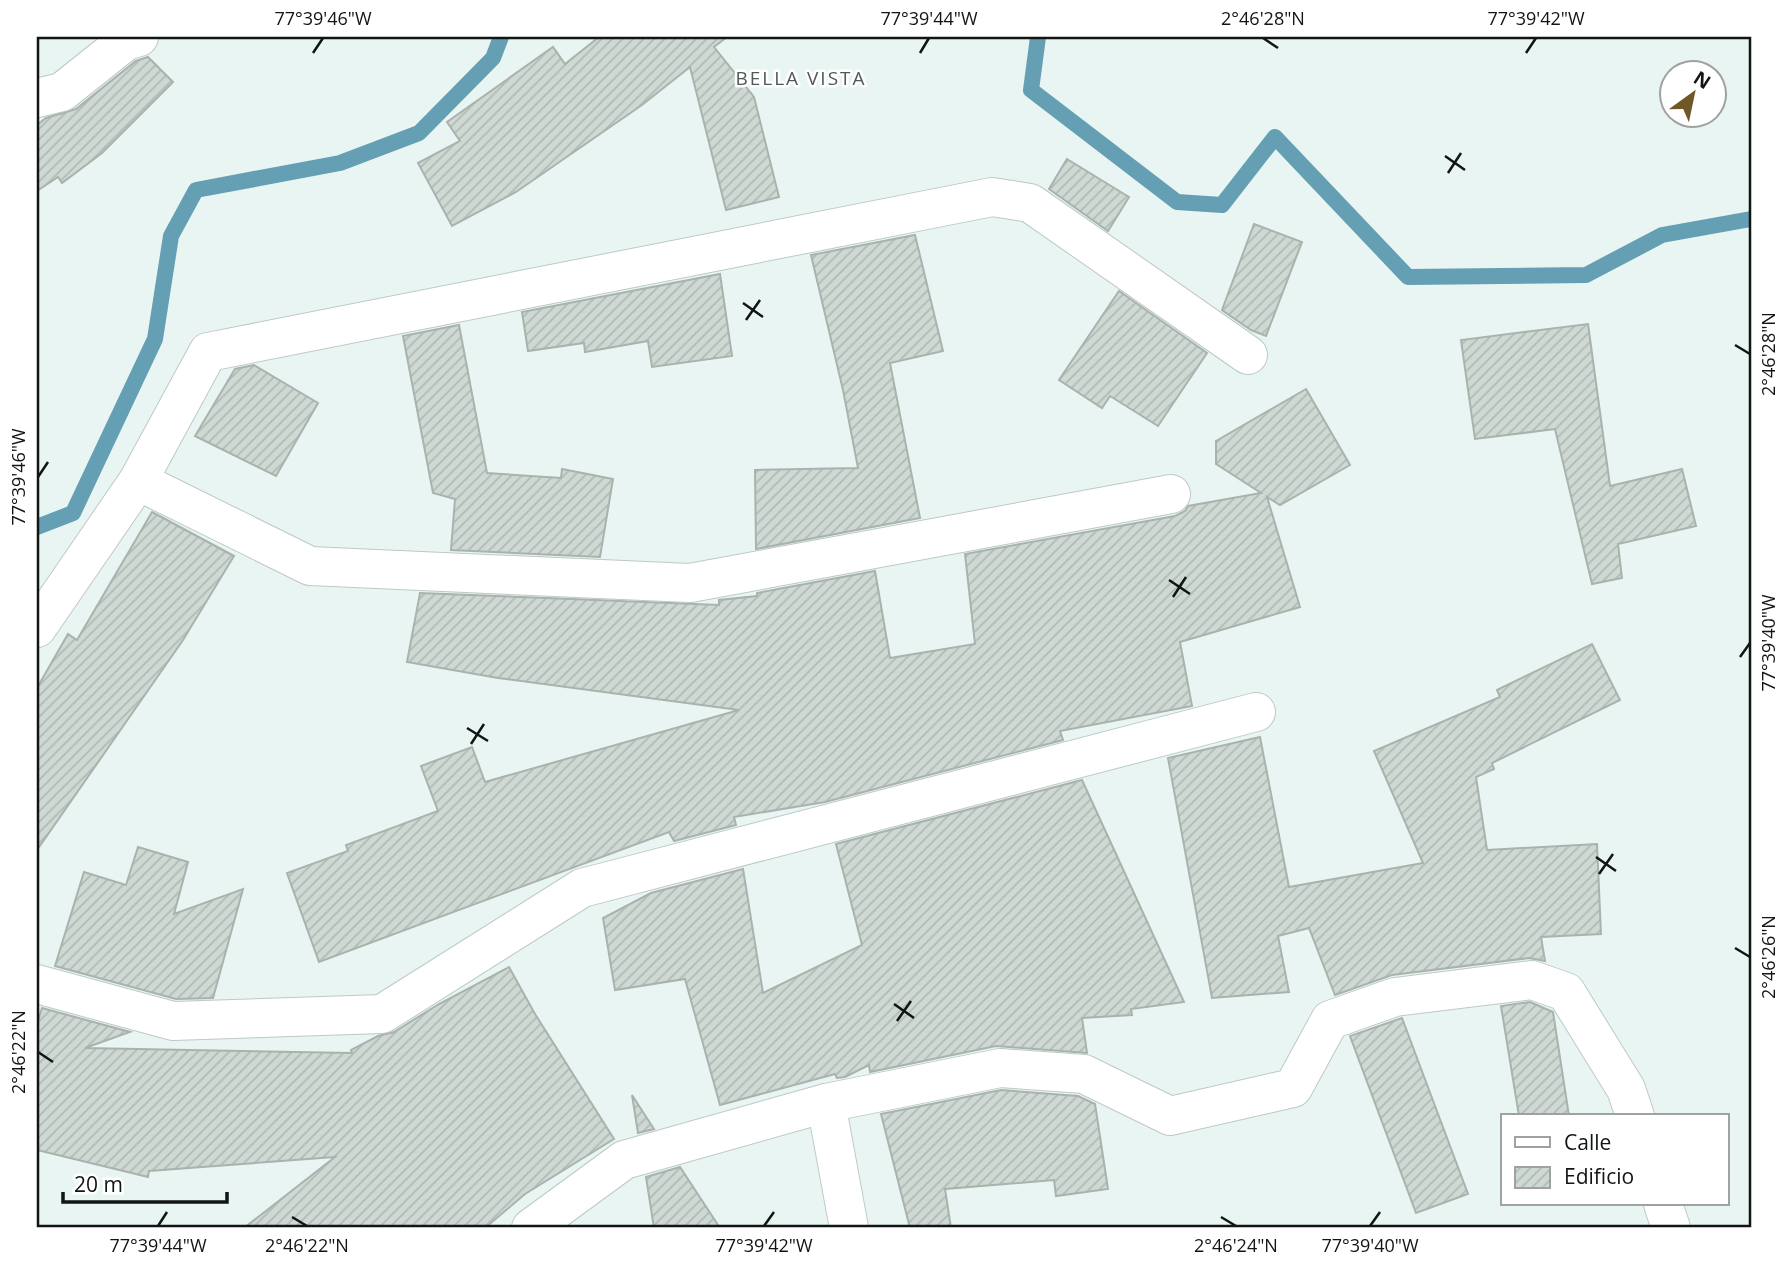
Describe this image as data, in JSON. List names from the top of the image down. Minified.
{"districts":["BELLA VISTA"],"legend":["Calle","Edificio"],"scale_bar":"20 m","north":"top right","coordinates":["77°39'46\"W","77°39'44\"W","2°46'28\"N","77°39'42\"W","77°39'40\"W","2°46'26\"N","2°46'22\"N","2°46'24\"N"]}
